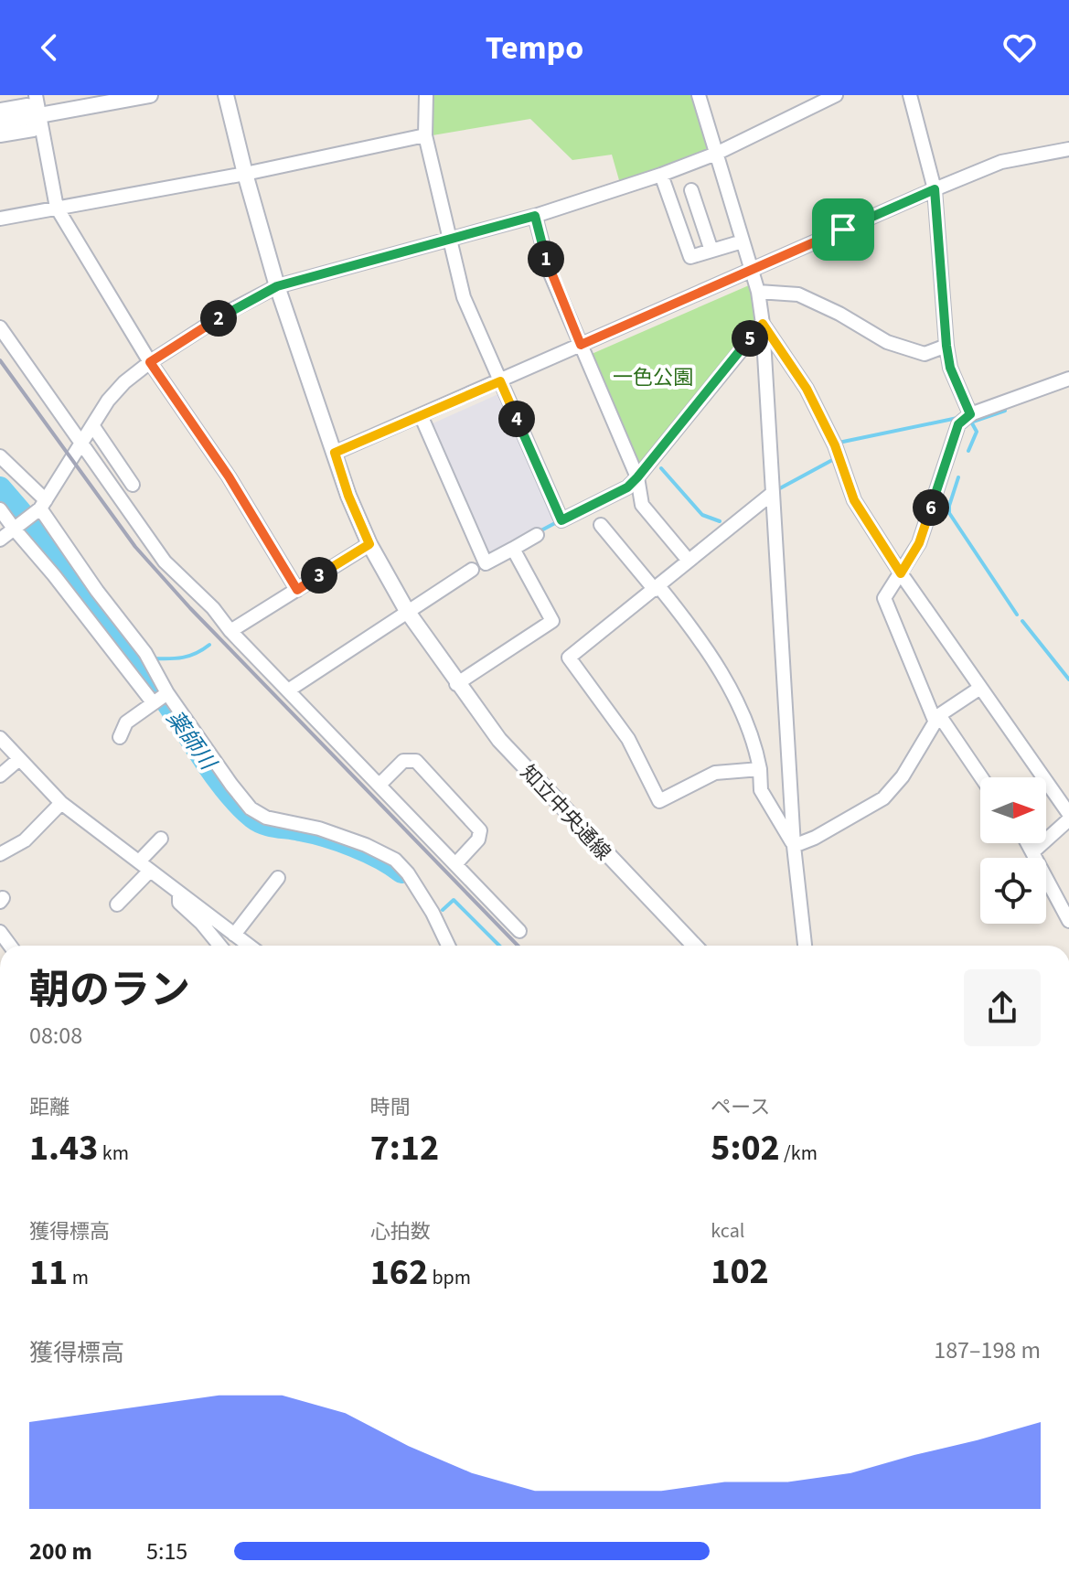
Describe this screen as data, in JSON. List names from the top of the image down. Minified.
{"streets":{"street":["知立中央通線"]},"water":["薬師川"],"parks":["一色公園"],"north":"right","page":{"header":"Tempo","pins":["1","2","5","4","6","3"],"heading":["朝のラン","08:08"],"stats":[["距離","1.43 km"],["時間","7:12"],["ペース","5:02 /km"],["獲得標高","11 m"],["心拍数","162 bpm"],["kcal","102"]],"chart":["獲得標高","187–198 m"],"list":[{"name":"200 m","note":"5:15"}]}}
